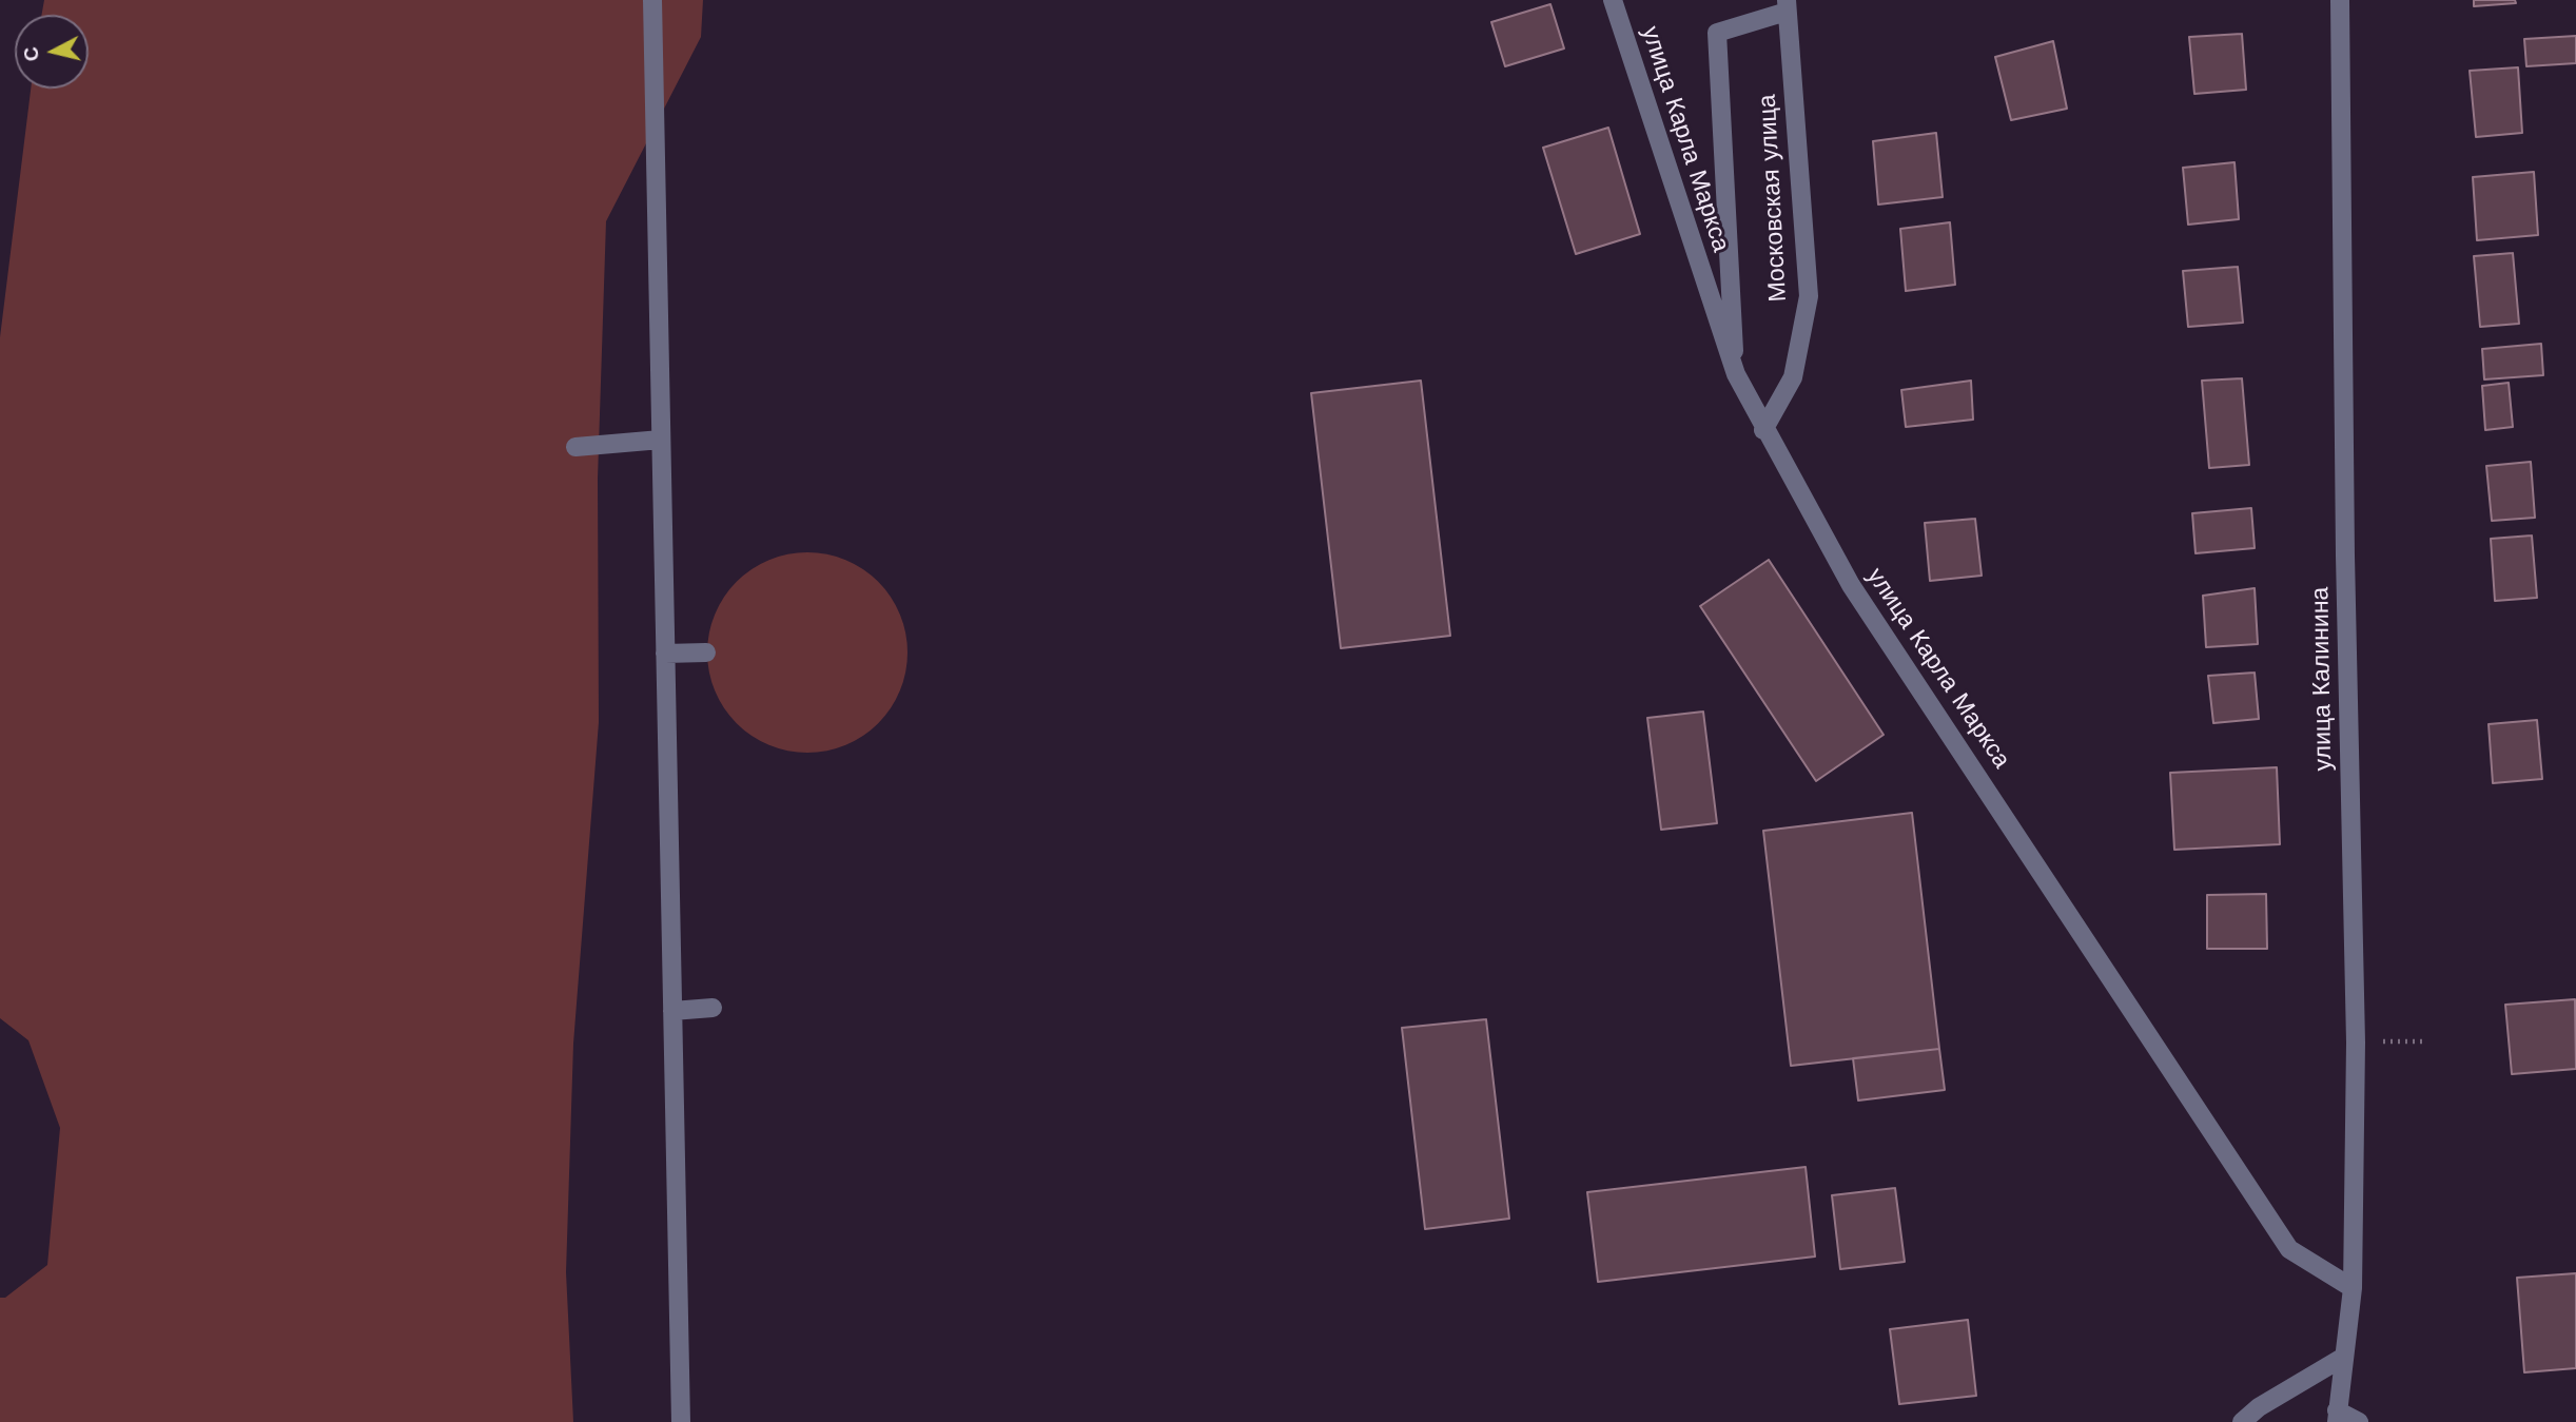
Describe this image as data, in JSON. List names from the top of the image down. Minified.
{"streets":{"street":["улица Карла Маркса","Московская улица","улица Калинина"]},"crossings":[["улица Карла Маркса","Московская улица"],["улица Карла Маркса","улица Калинина"]],"north":"left"}
